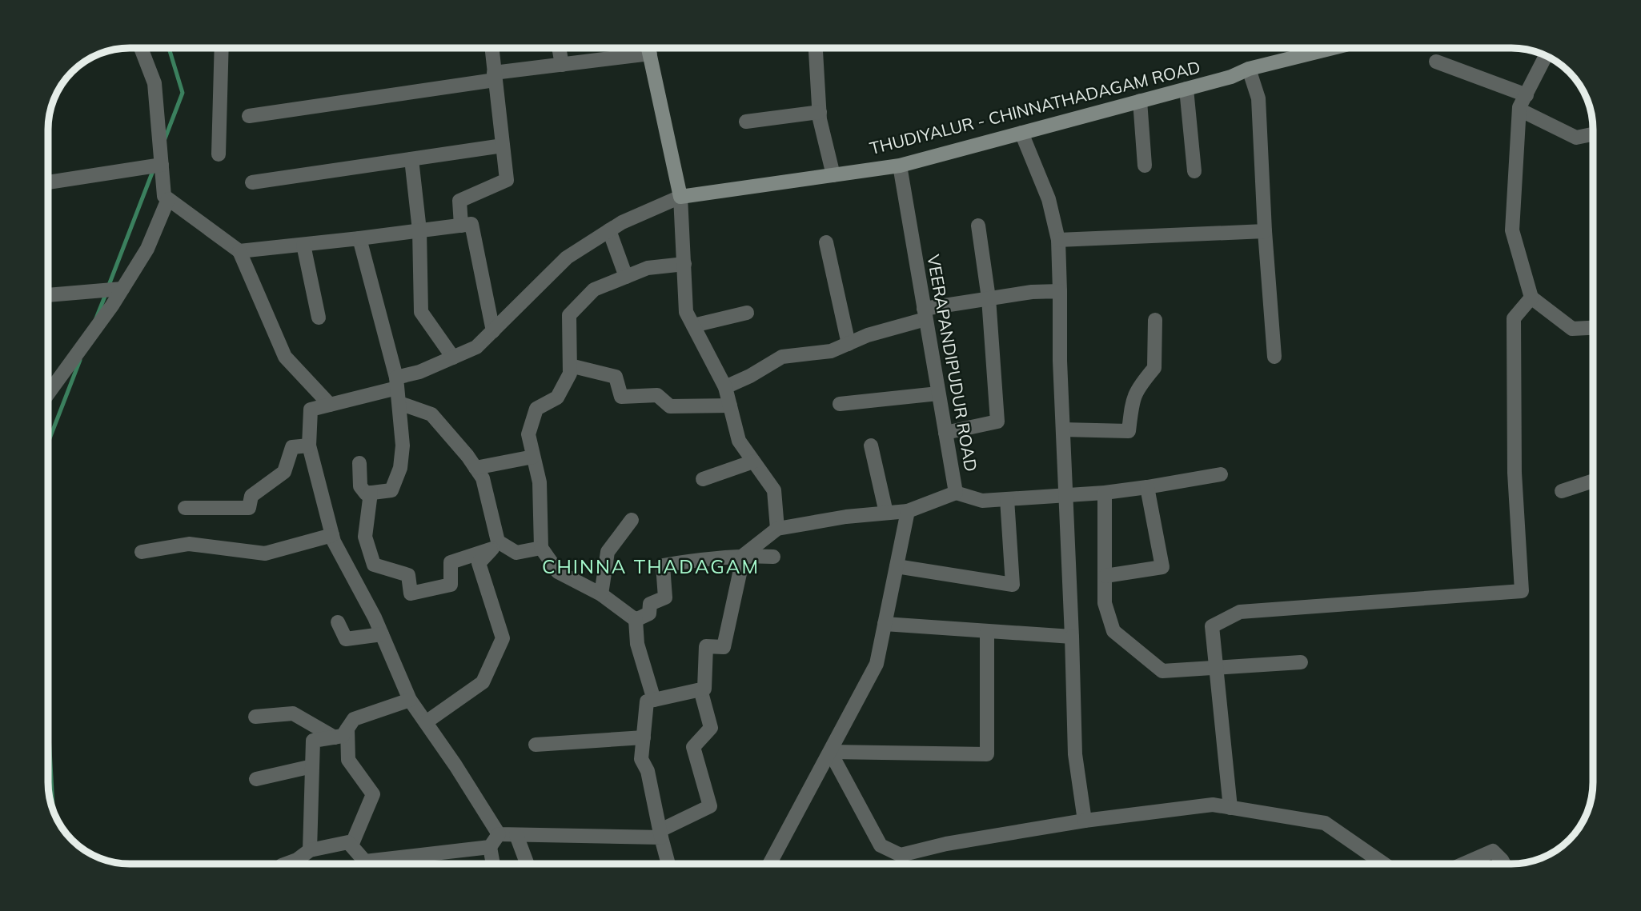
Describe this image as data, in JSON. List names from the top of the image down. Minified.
{"streets":{"main road":["THUDIYALUR - CHINNATHADAGAM ROAD"],"street":["VEERAPANDIPUDUR ROAD"]},"crossings":[["THUDIYALUR - CHINNATHADAGAM ROAD","VEERAPANDIPUDUR ROAD"]],"districts":["CHINNA THADAGAM"]}
